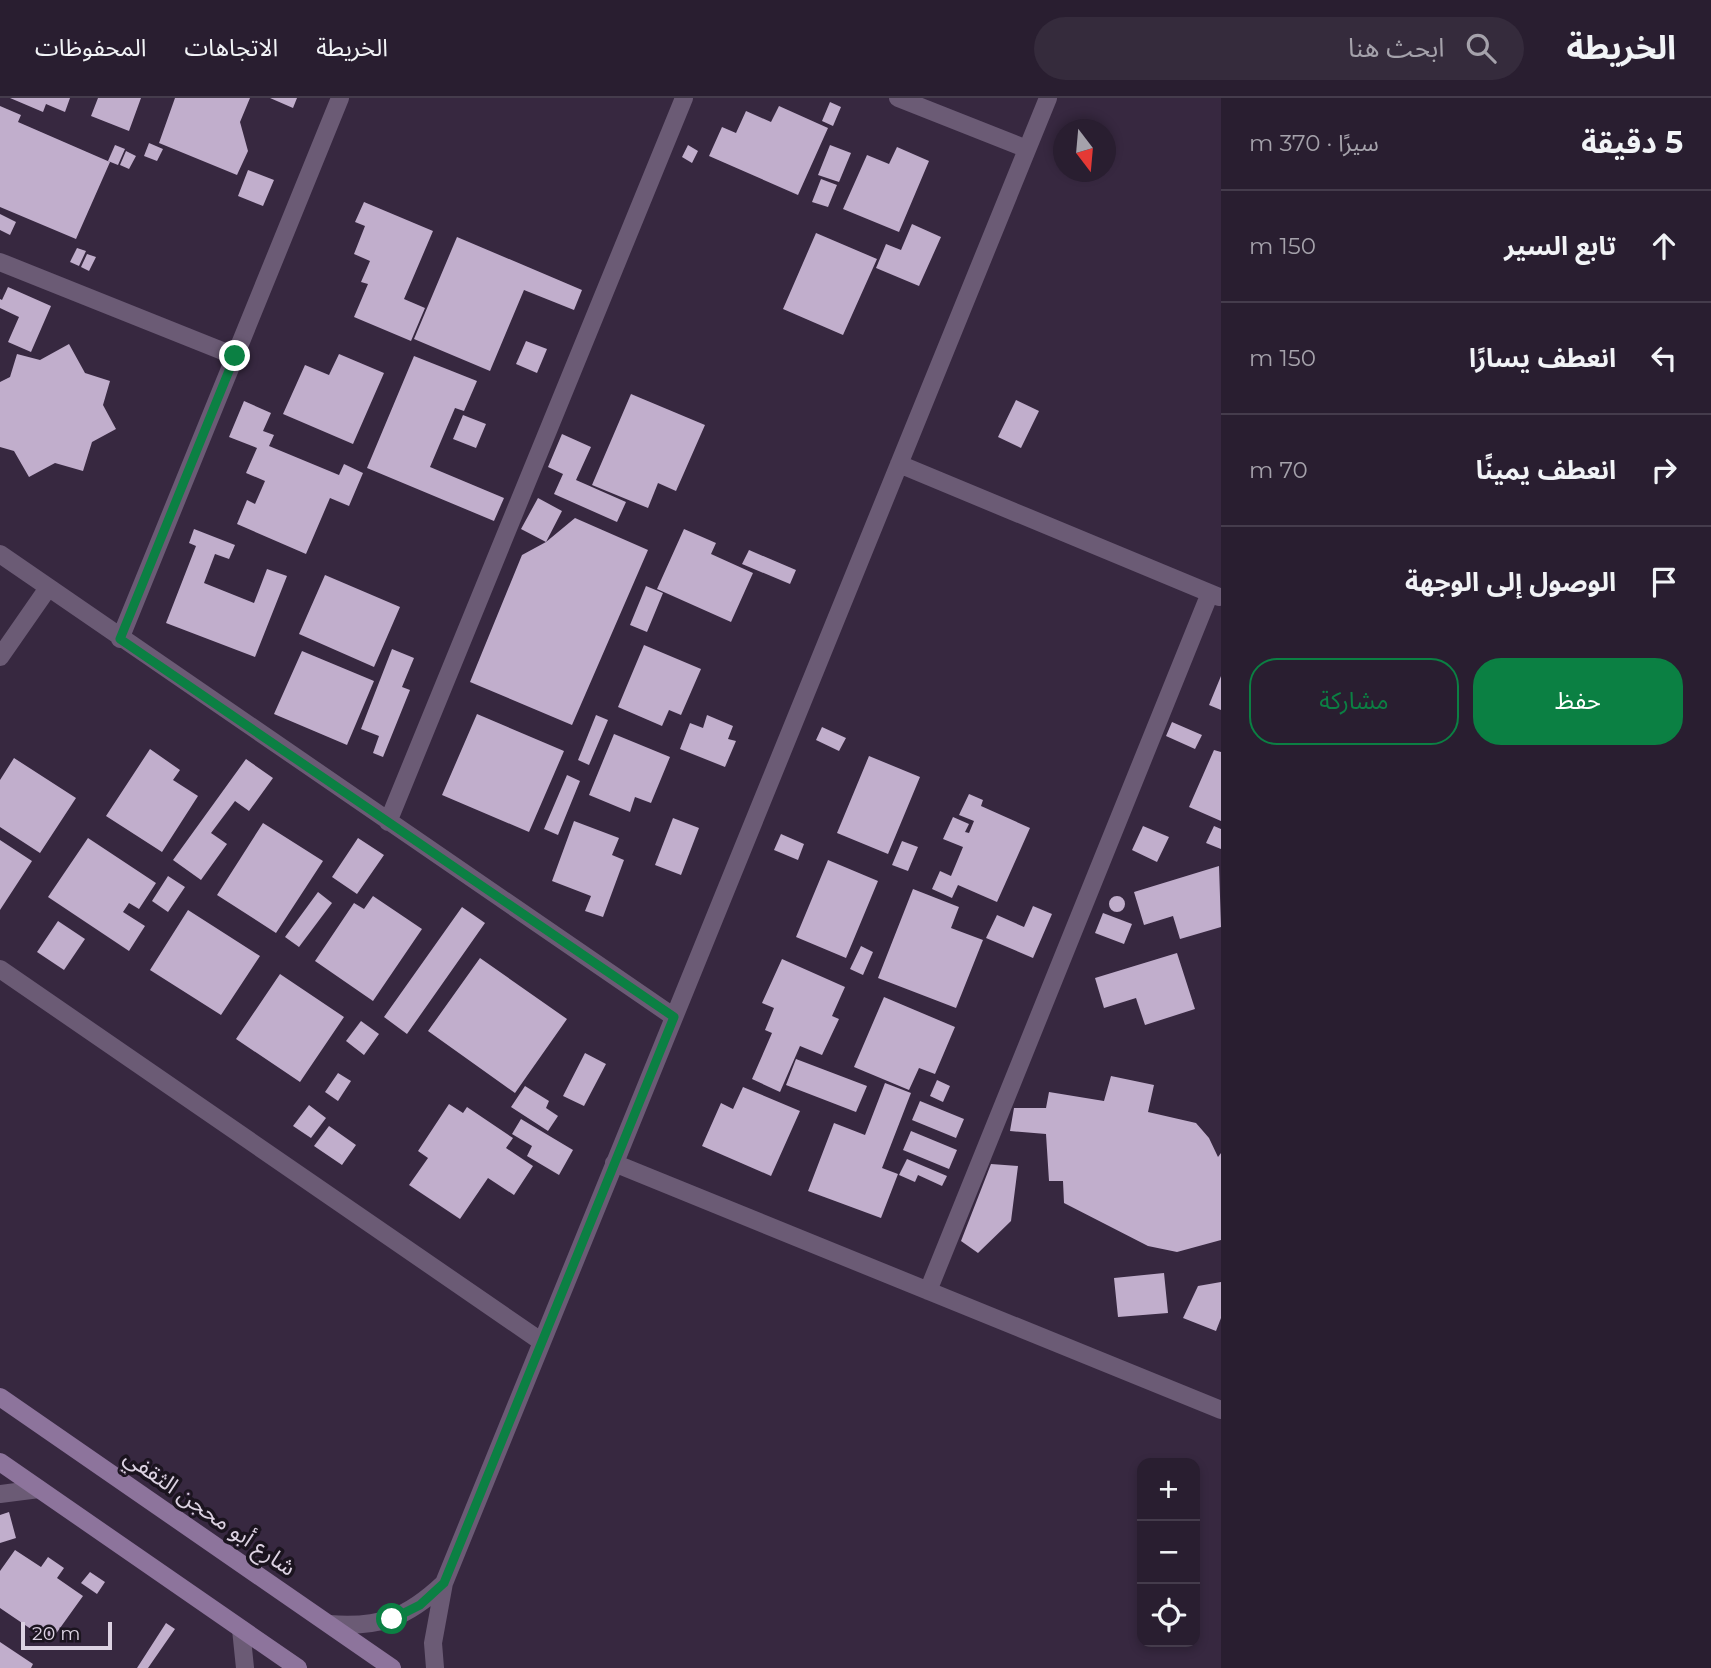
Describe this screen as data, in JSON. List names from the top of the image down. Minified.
{"streets":{"street":["شارع أبو محجن الثقفي"]},"scale_bar":"20 m","north":"bottom","page":{"header":"الخريطة","search":"ابحث هنا","nav":["الخريطة","الاتجاهات","المحفوظات"],"heading":["5 دقيقة","سيرًا · 370 m"],"list":[["تابع السير","150 m"],["انعطف يسارًا","150 m"],["انعطف يمينًا","70 m"],"الوصول إلى الوجهة"],"buttons":["حفظ","مشاركة"],"map_buttons":["+","−"],"scale":"20 m"}}
